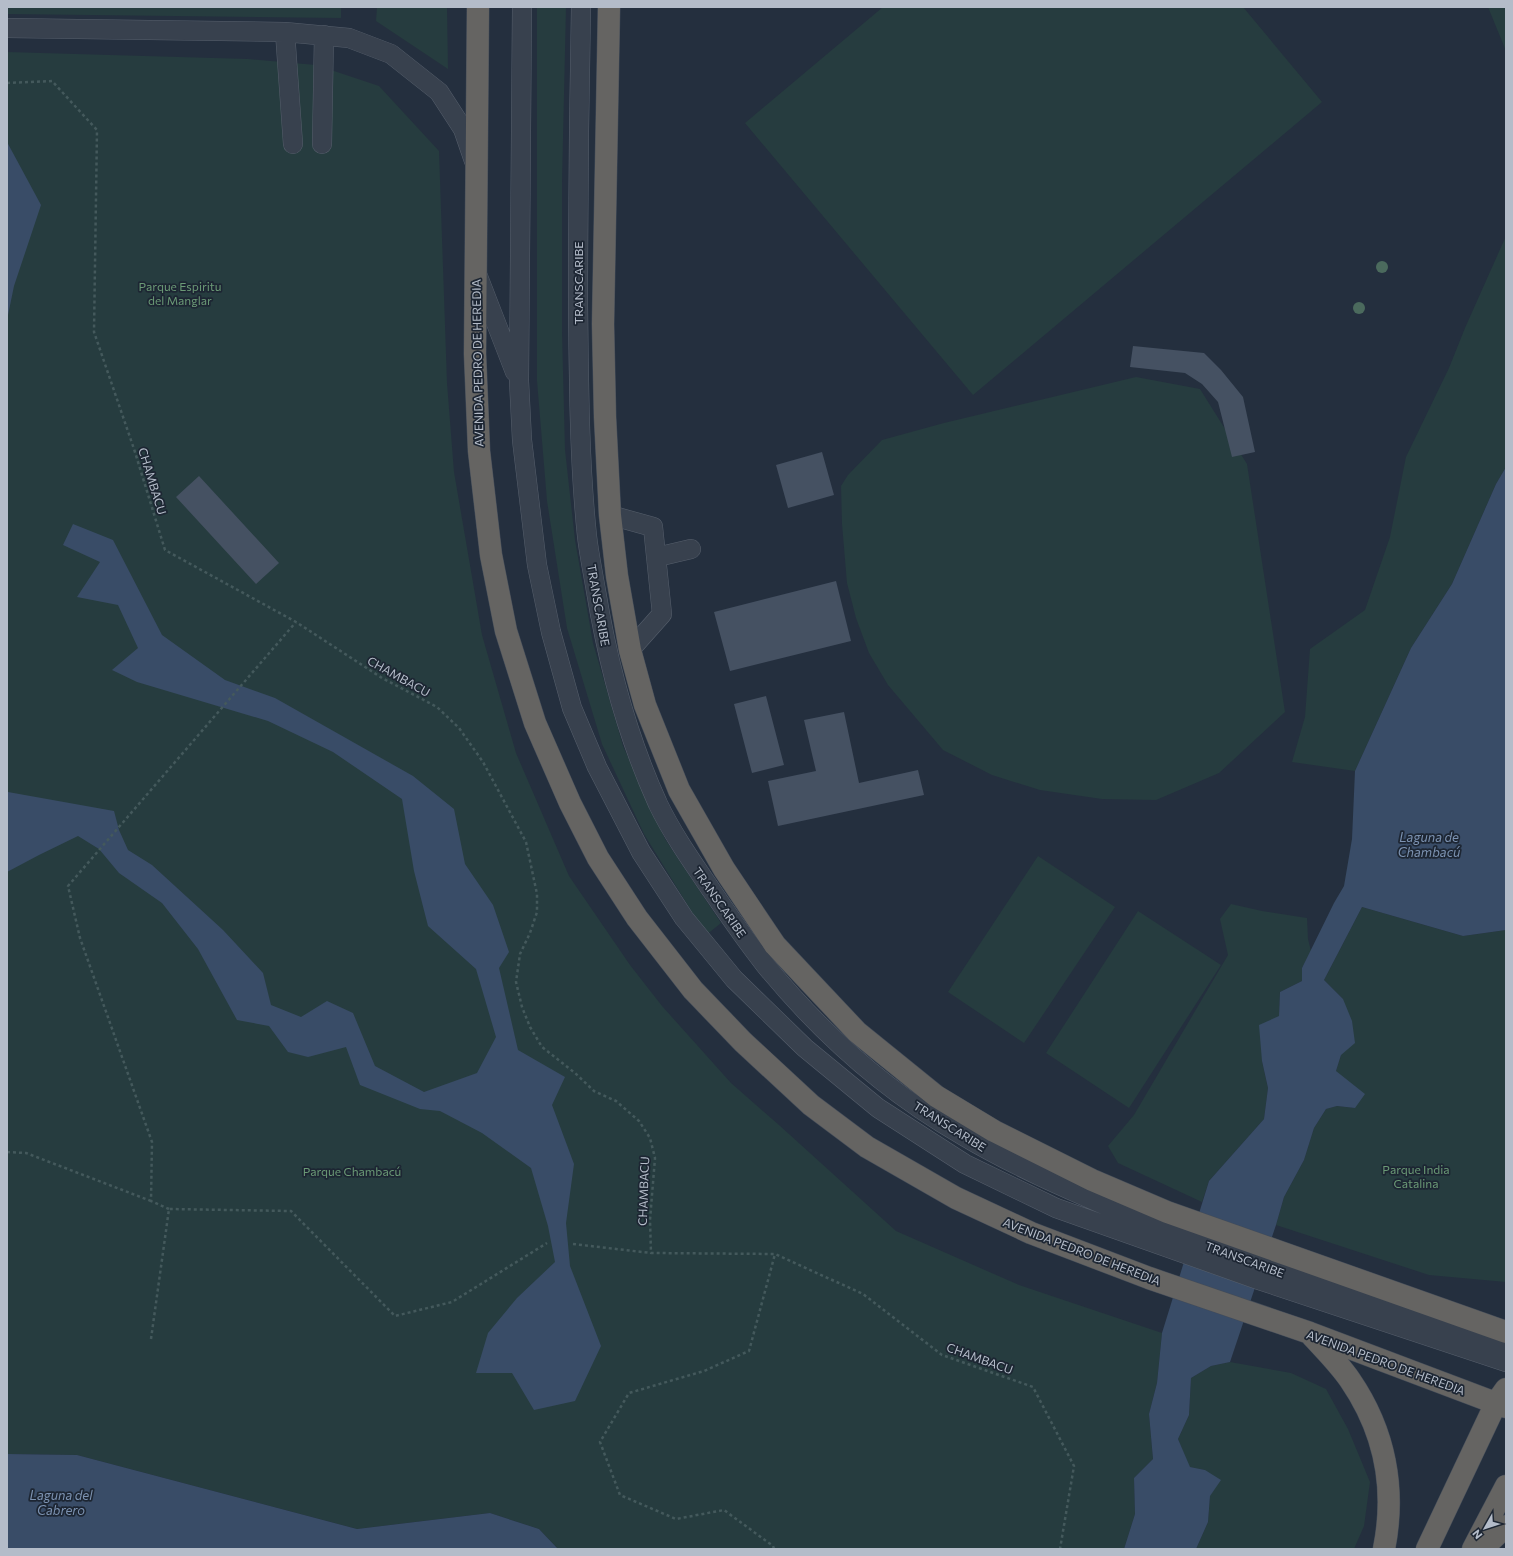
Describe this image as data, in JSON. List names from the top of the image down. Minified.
{"streets":{"highway":["AVENIDA PEDRO DE HEREDIA"],"lane":["TRANSCARIBE"],"path":["CHAMBACU"]},"crossings":[["TRANSCARIBE","AVENIDA PEDRO DE HEREDIA"]],"water":["Laguna de Chambacú","Laguna del Cabrero"],"parks":["Parque Espiritu del Manglar","Parque India Catalina","Parque Chambacú"],"north":"bottom left"}
